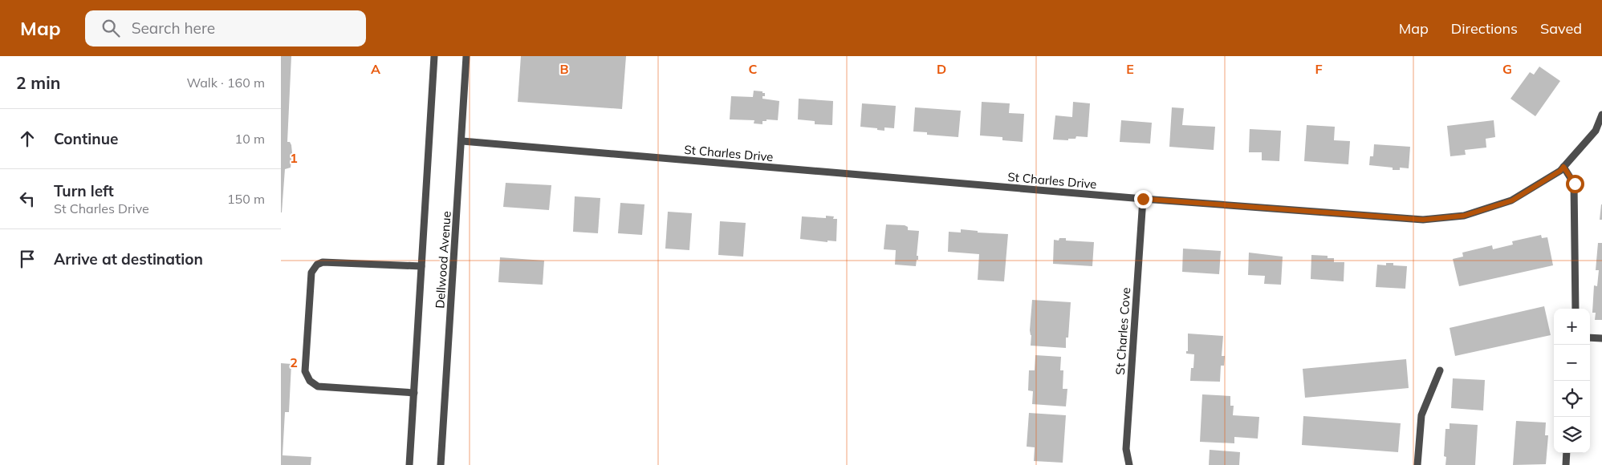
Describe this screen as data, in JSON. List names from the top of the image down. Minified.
{"streets":{"street":["St Charles Drive","Dellwood Avenue","St Charles Cove"]},"crossings":[["St Charles Drive","Dellwood Avenue"],["St Charles Drive","St Charles Cove"]],"page":{"header":"Map","search":"Search here","nav":["Map","Directions","Saved"],"heading":["2 min","Walk · 160 m"],"list":[["Continue","10 m"],["Turn left","St Charles Drive","150 m"],"Arrive at destination"],"map_buttons":["+","−"]},"grid":{"columns":["A","B","C","D","E","F","G"],"rows":["1","2"]}}
